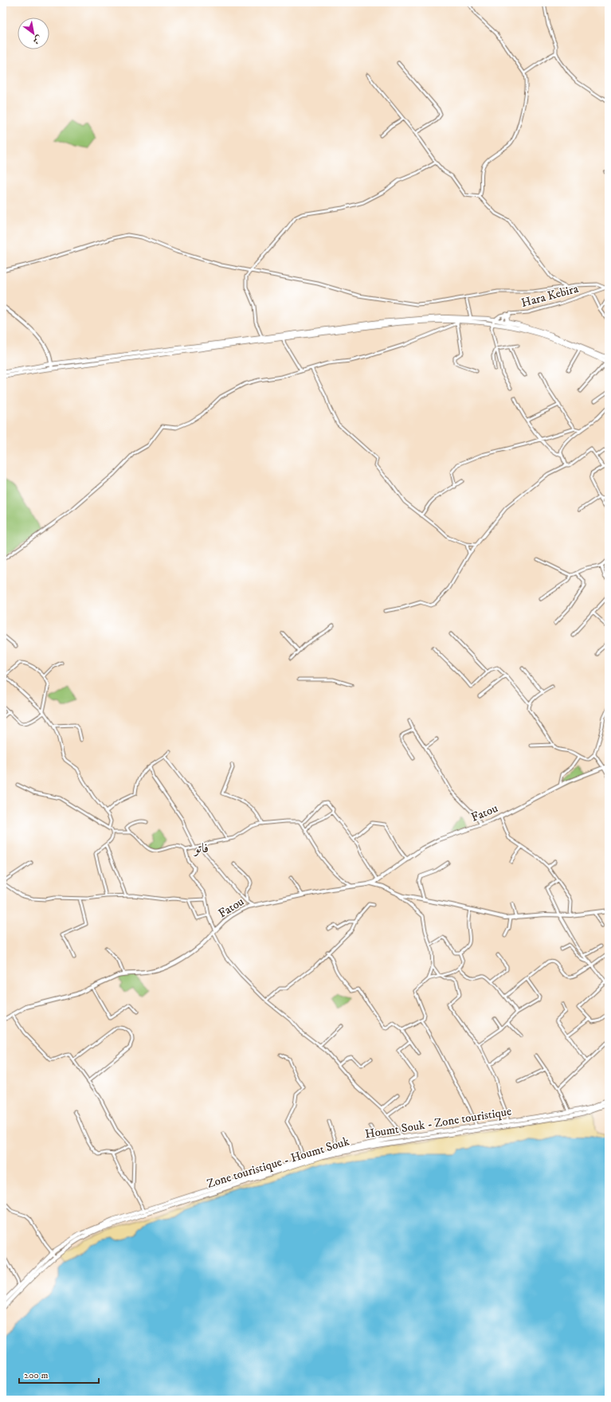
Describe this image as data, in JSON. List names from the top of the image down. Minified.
{"streets":{"main road":["Houmt Souk - Zone touristique","Zone touristique - Houmt Souk"],"street":["Hara Kebira","Fatou"]},"crossings":[["Houmt Souk - Zone touristique","Zone touristique - Houmt Souk"]],"districts":["فاتو"],"scale_bar":"200 m","north":"bottom right"}
